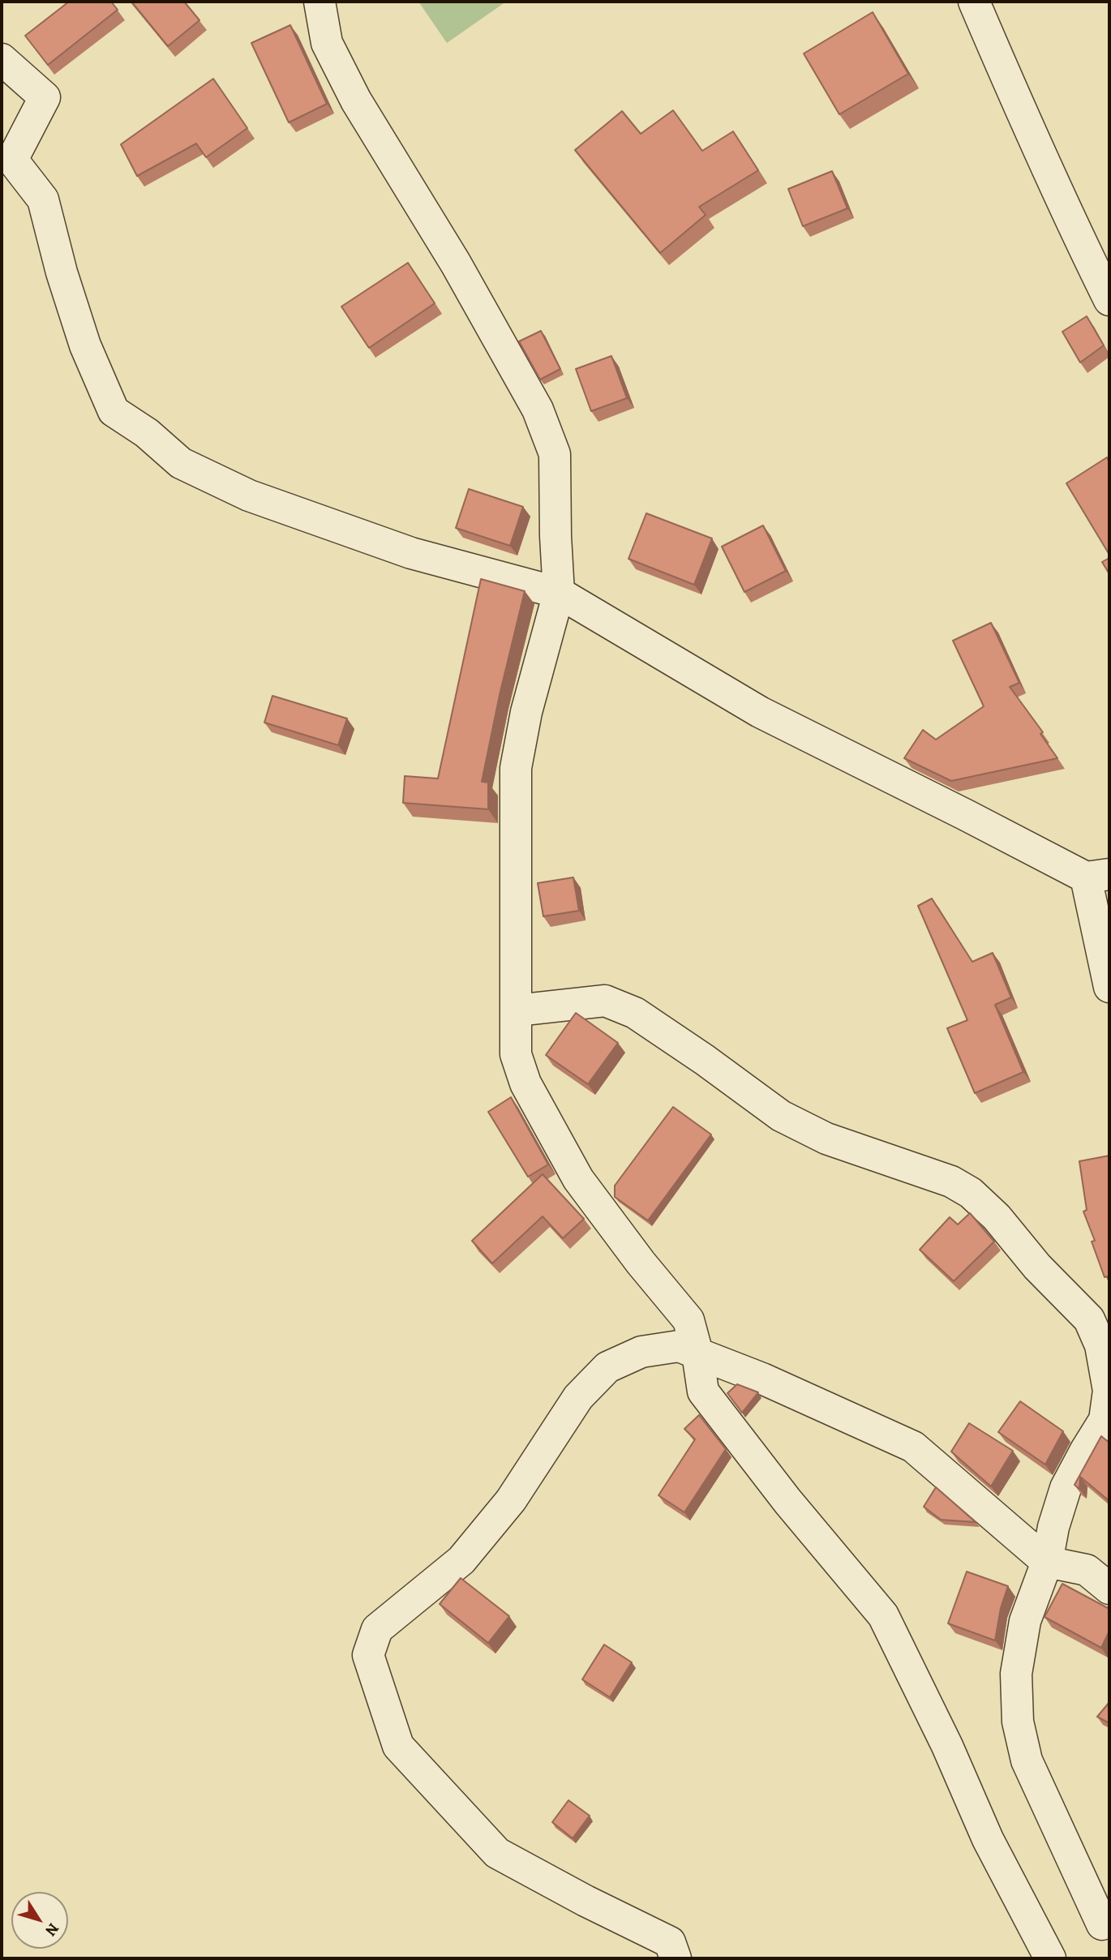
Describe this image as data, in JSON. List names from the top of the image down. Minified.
{"north":"bottom right"}
